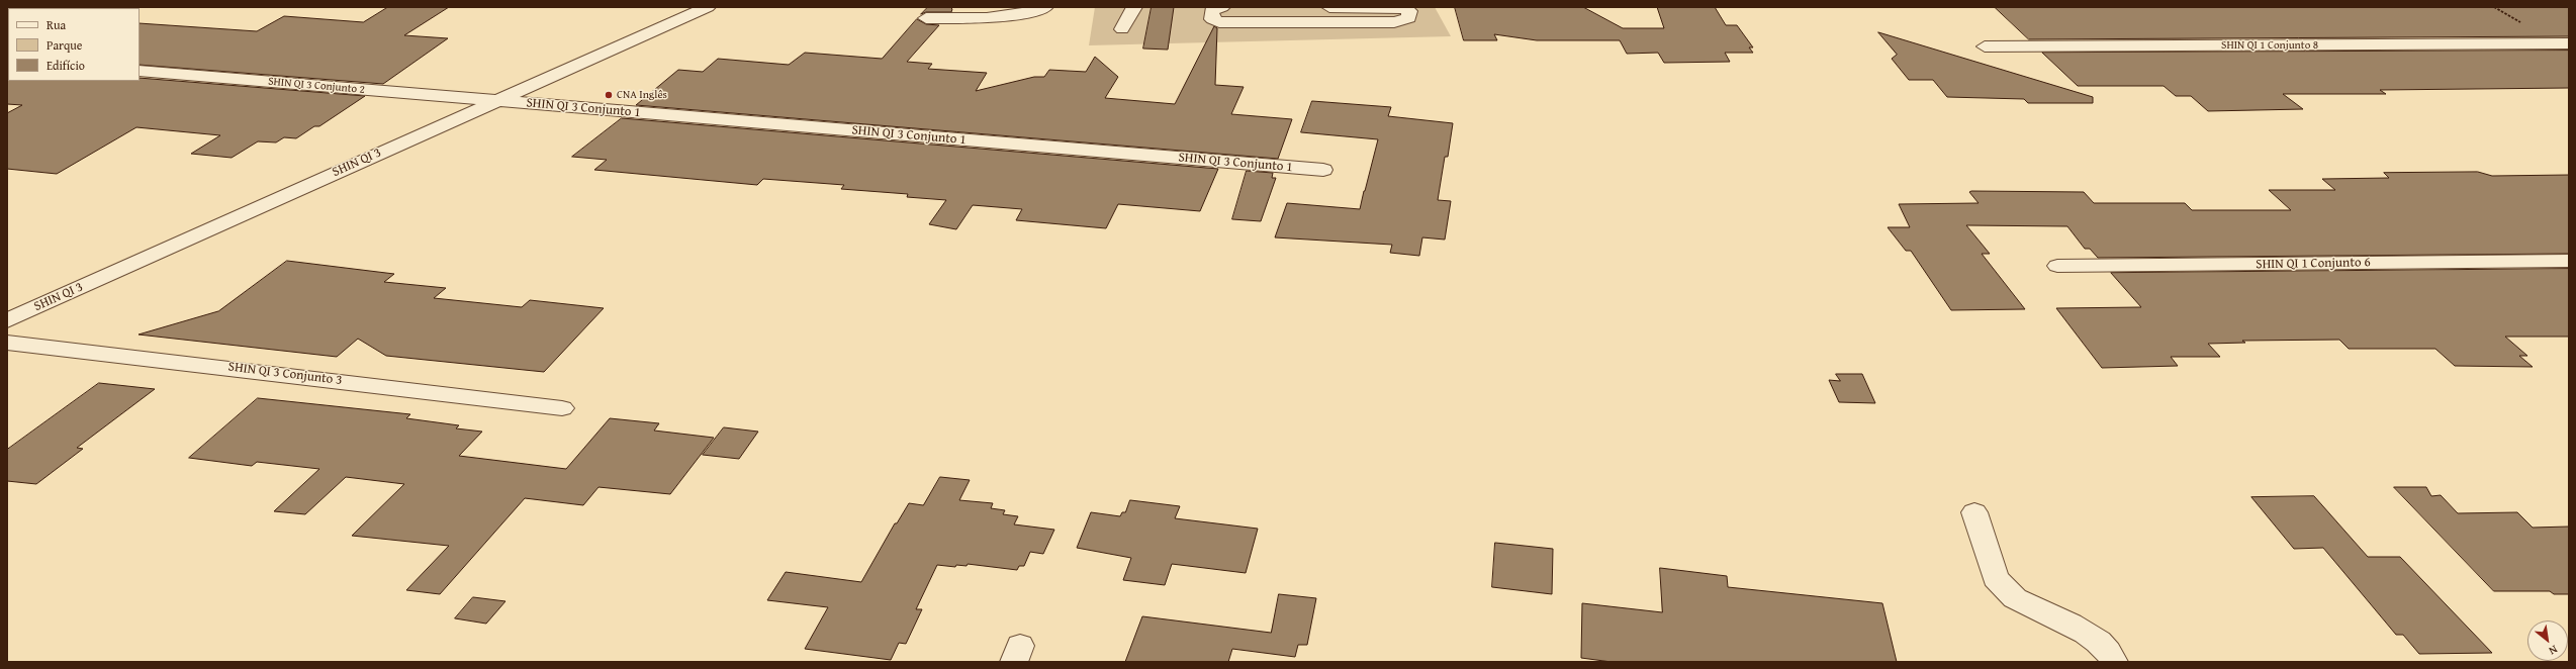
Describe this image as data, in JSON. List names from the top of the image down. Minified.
{"streets":{"street":["SHIN QI 1 Conjunto 8","SHIN QI 3 Conjunto 2","SHIN QI 3 Conjunto 1","SHIN QI 3","SHIN QI 1 Conjunto 6","SHIN QI 3 Conjunto 3"]},"crossings":[["SHIN QI 3 Conjunto 2","SHIN QI 3 Conjunto 1"],["SHIN QI 3 Conjunto 2","SHIN QI 3"],["SHIN QI 3 Conjunto 1","SHIN QI 3"]],"places":["CNA Inglês"],"legend":["Rua","Parque","Edifício"],"north":"bottom right"}
